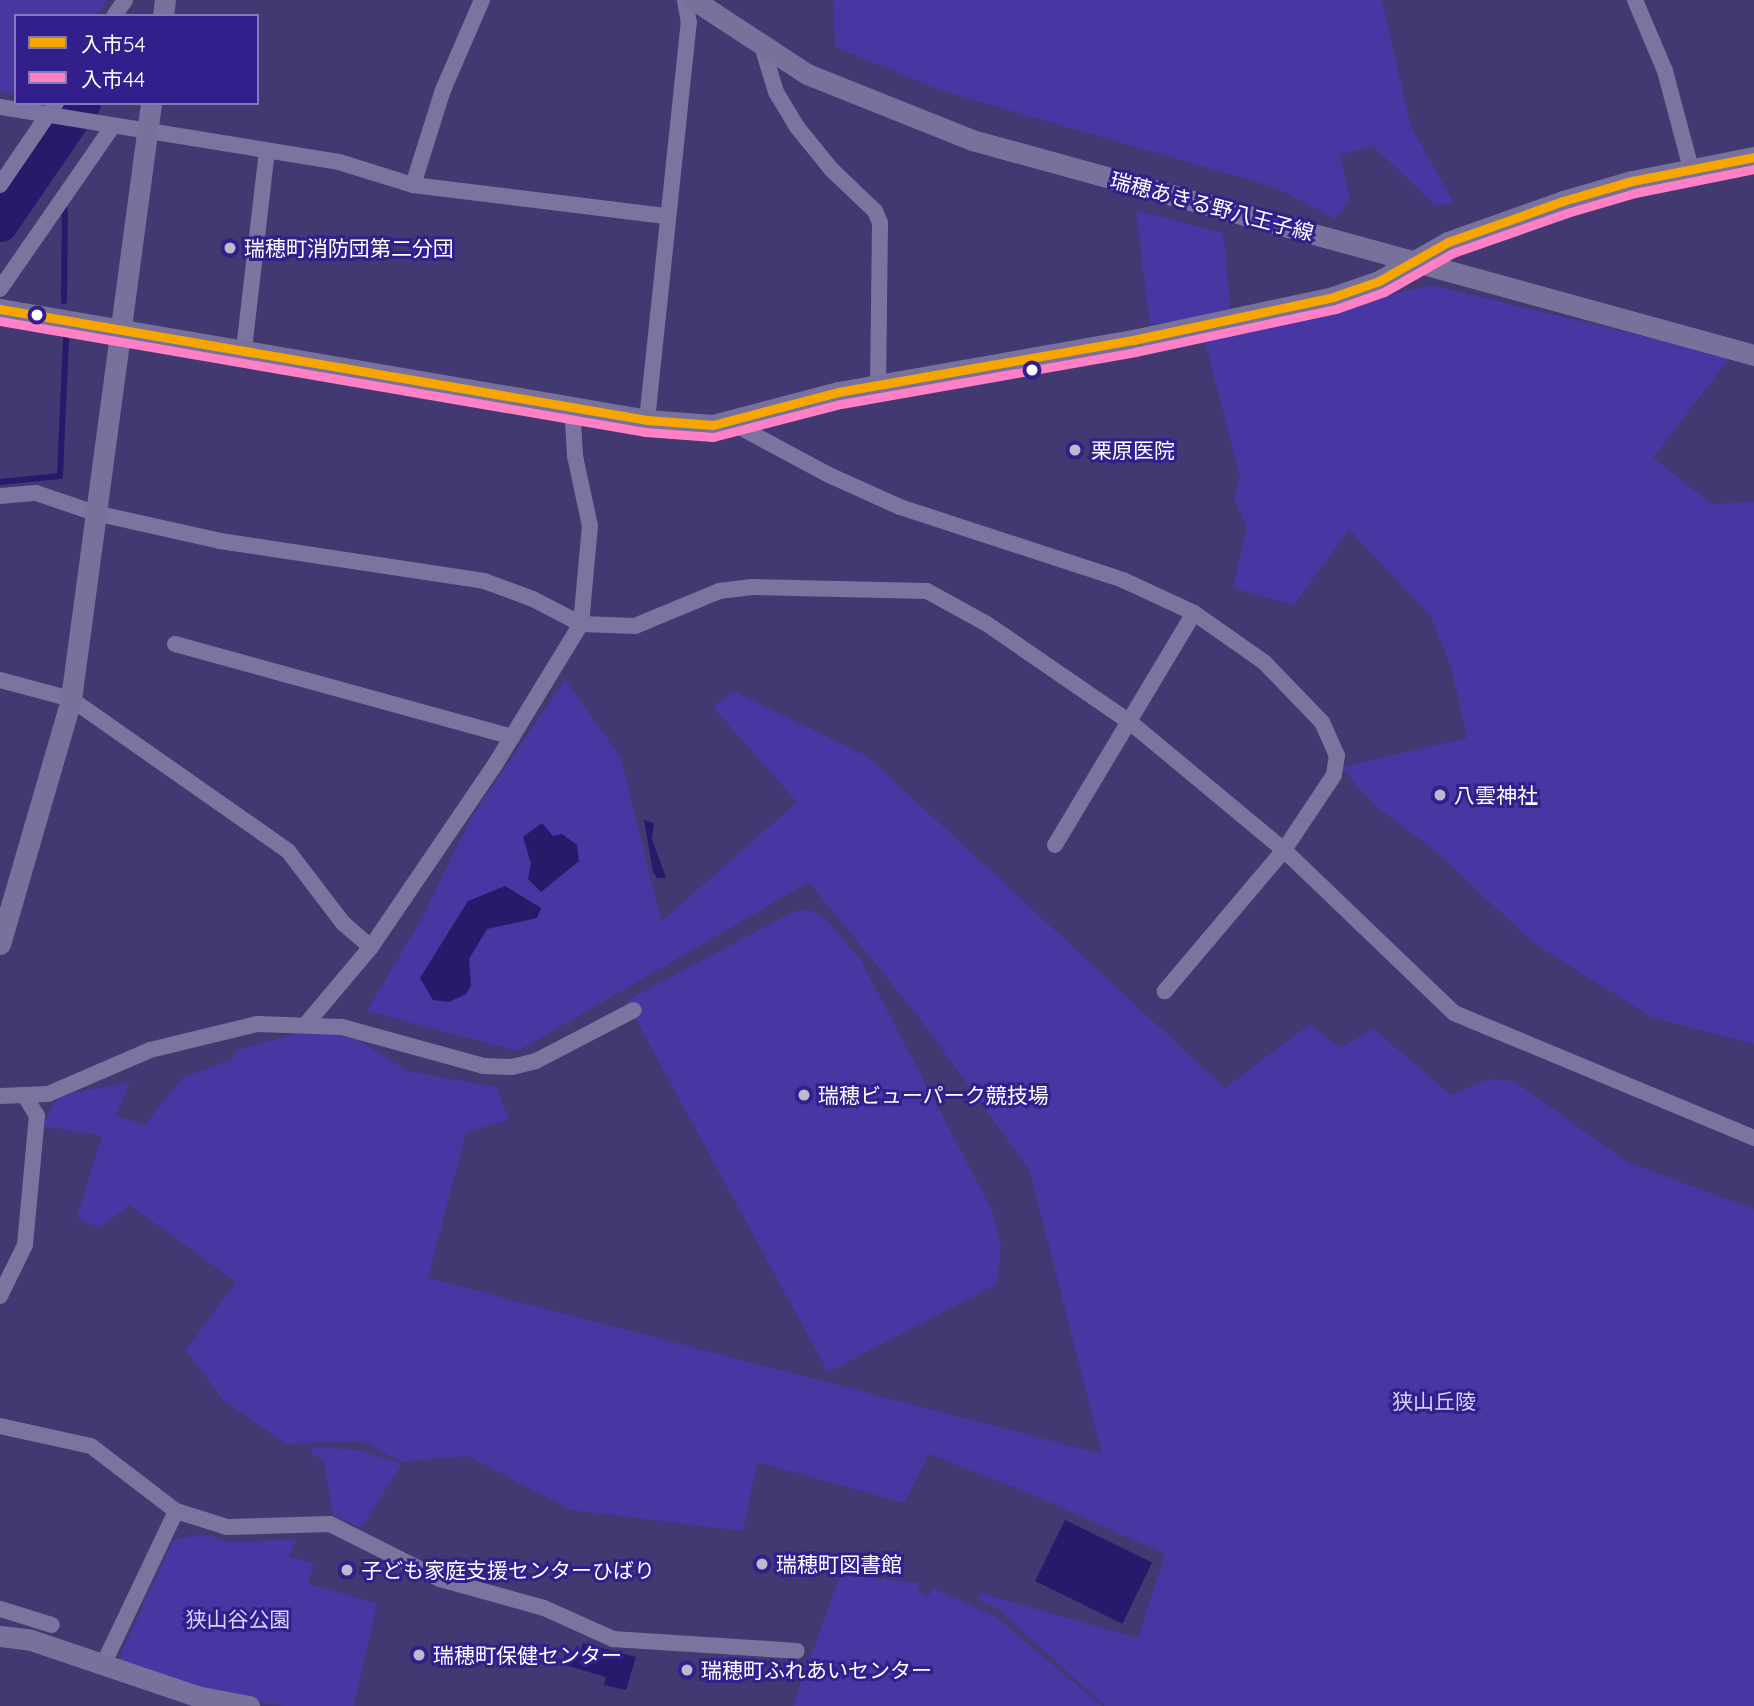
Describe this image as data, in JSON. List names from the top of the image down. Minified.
{"streets":{"street":["瑞穂あきる野八王子線"]},"parks":["狭山丘陵","狭山谷公園"],"places":["瑞穂町消防団第二分団","栗原医院","八雲神社","瑞穂ビューパーク競技場","瑞穂町図書館","子ども家庭支援センターひばり","瑞穂町保健センター","瑞穂町ふれあいセンター"],"lines":["transit line 入市54","transit line 入市44"],"legend":["入市54","入市44"]}
